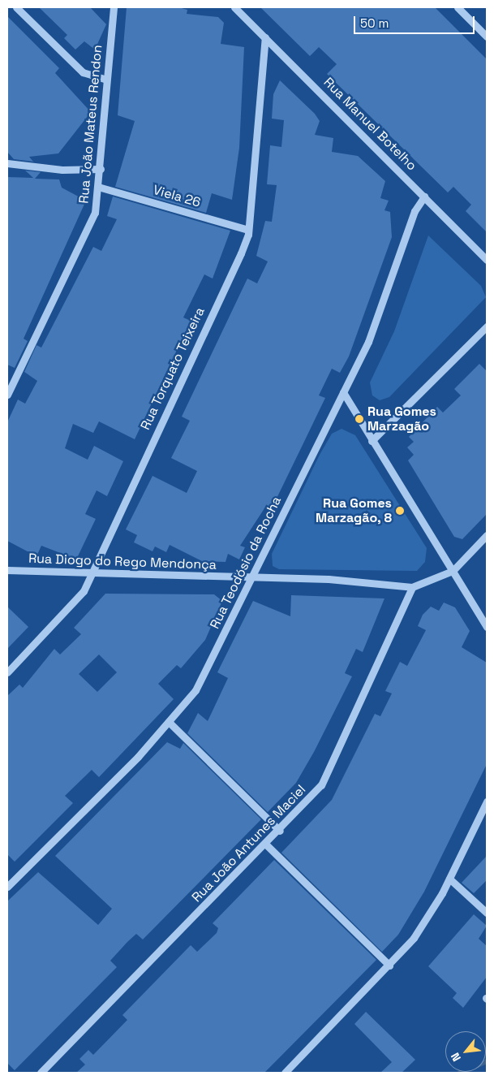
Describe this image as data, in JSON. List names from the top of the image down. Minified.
{"streets":{"street":["Rua João Mateus Rendon","Rua Manuel Botelho","Viela 26","Rua Torquato Teixeira","Rua Diogo do Rego Mendonça","Rua Teodósio da Rocha","Rua João Antunes Maciel"]},"crossings":[["Rua João Mateus Rendon","Viela 26"],["Rua Manuel Botelho","Rua Torquato Teixeira"],["Rua Manuel Botelho","Rua Teodósio da Rocha"],["Viela 26","Rua Torquato Teixeira"],["Rua Torquato Teixeira","Rua Diogo do Rego Mendonça"],["Rua Diogo do Rego Mendonça","Rua Teodósio da Rocha"],["Rua Diogo do Rego Mendonça","Rua João Antunes Maciel"]],"places":["Rua Gomes Marzagão","Rua Gomes Marzagão, 8"],"scale_bar":"50 m","north":"bottom left"}
